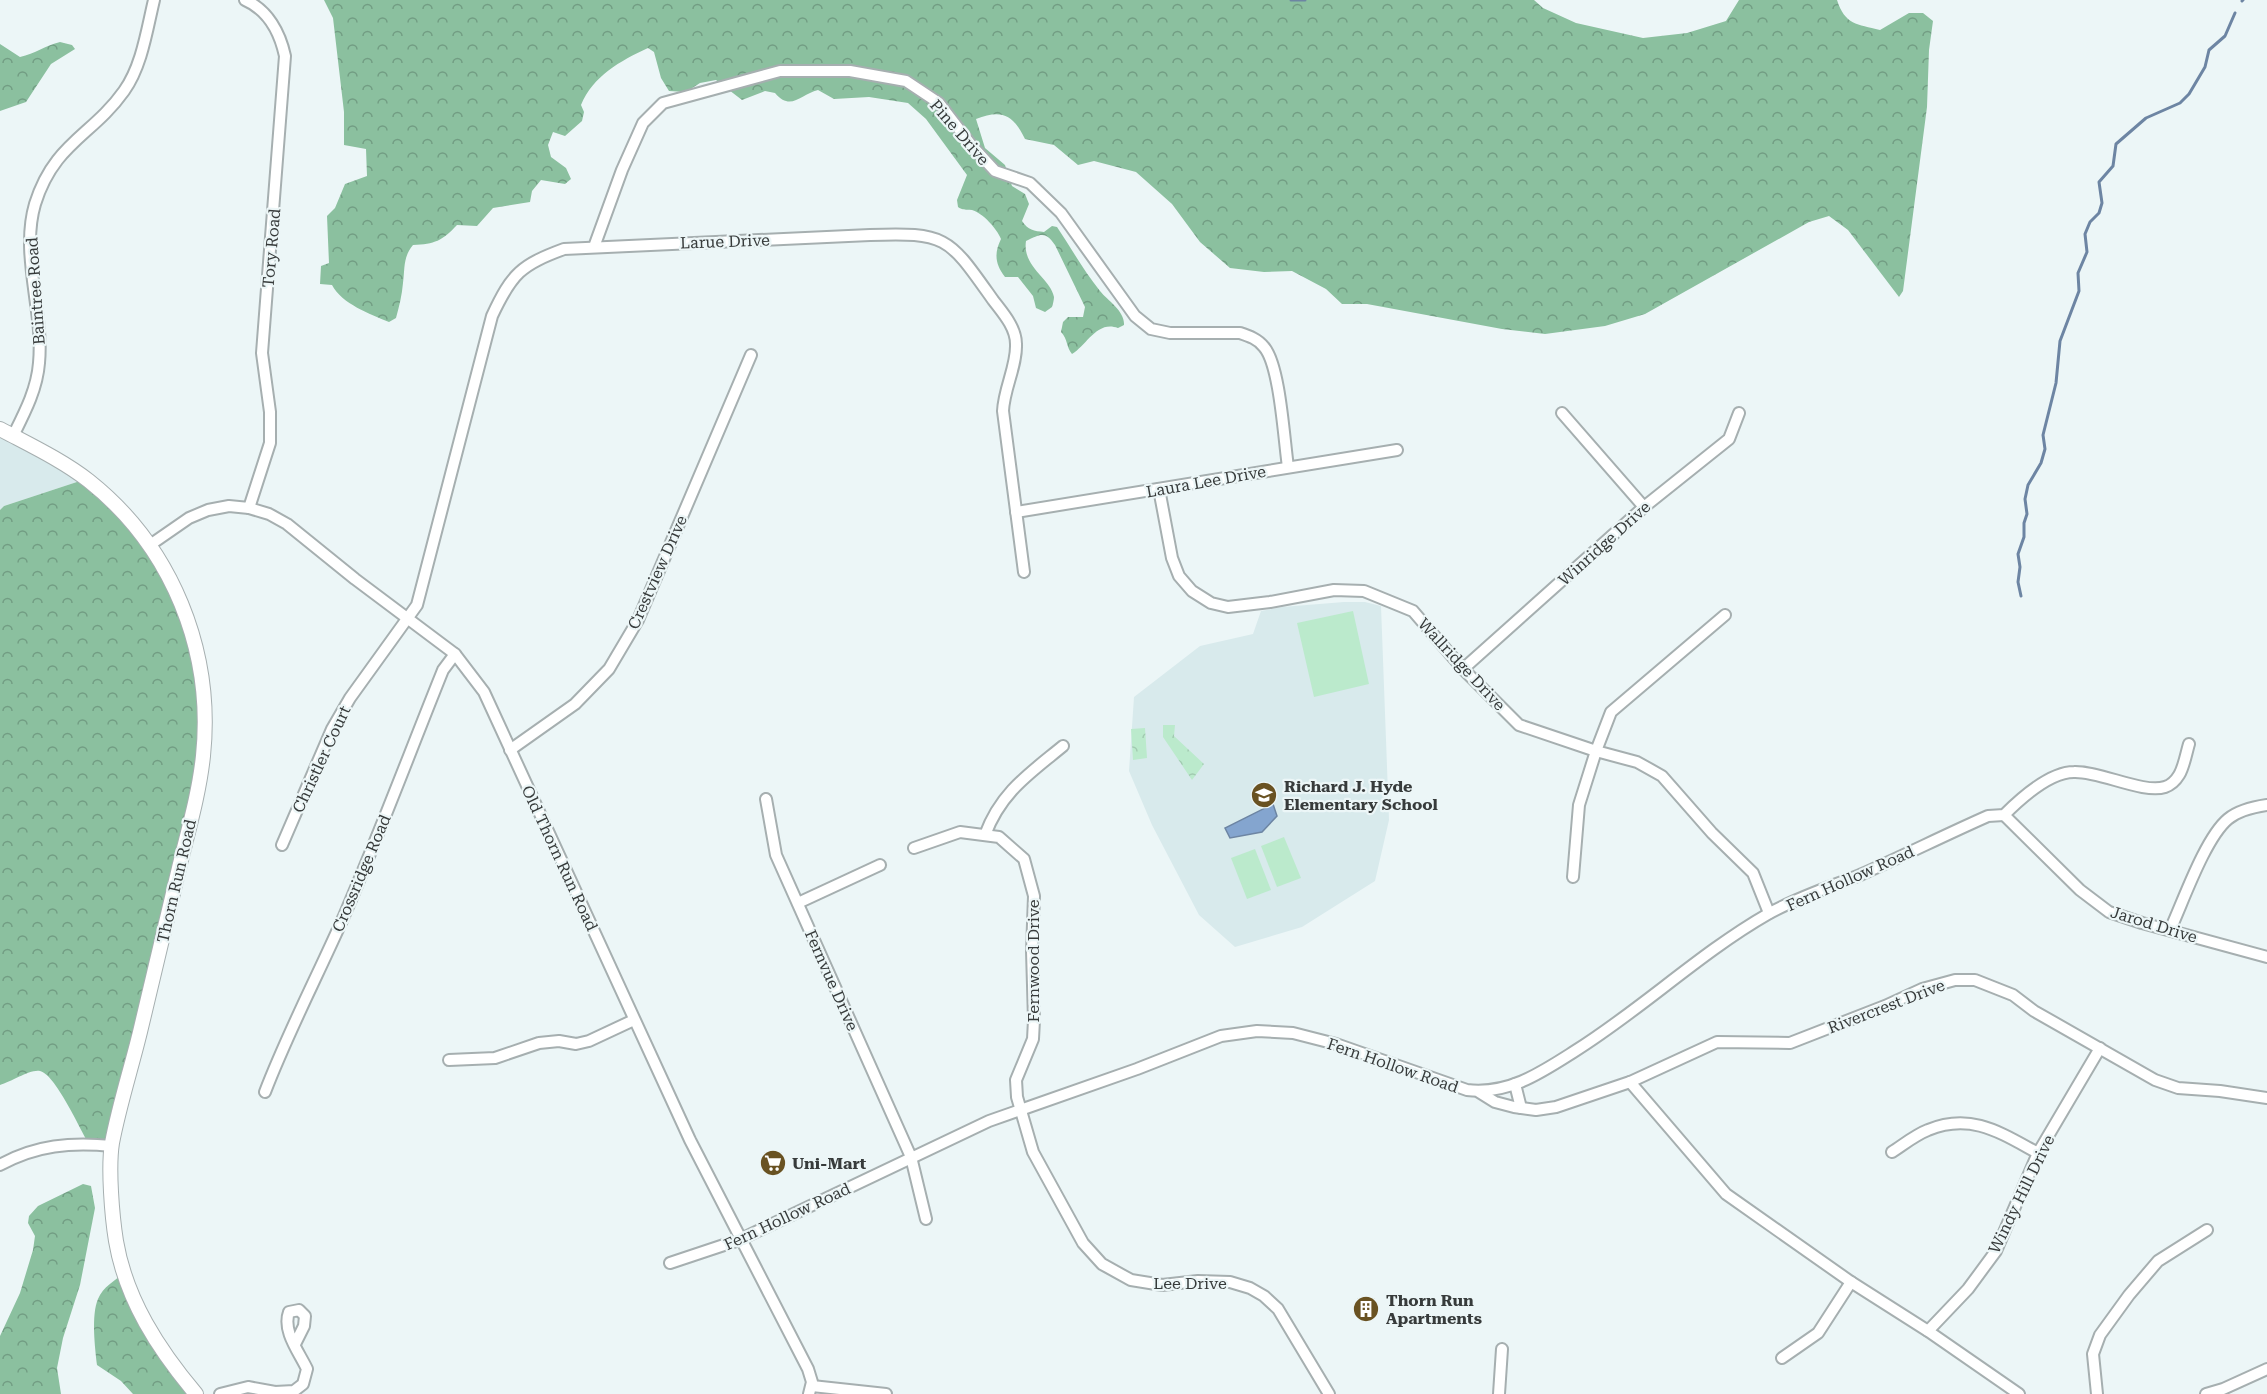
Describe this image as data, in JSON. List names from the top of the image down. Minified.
{"streets":{"street":["Pine Drive","Larue Drive","Tory Road","Baintree Road","Laura Lee Drive","Winridge Drive","Crestview Drive","Wallridge Drive","Christler Court","Old Thorn Run Road","Crossridge Road","Fern Hollow Road","Thorn Run Road","Jarod Drive","Fernwood Drive","Fernvue Drive","Rivercrest Drive","Windy Hill Drive","Lee Drive"]},"crossings":[["Pine Drive","Larue Drive"],["Pine Drive","Laura Lee Drive"],["Larue Drive","Laura Lee Drive"],["Larue Drive","Christler Court"],["Larue Drive","Old Thorn Run Road"],["Tory Road","Old Thorn Run Road"],["Baintree Road","Thorn Run Road"],["Laura Lee Drive","Wallridge Drive"],["Winridge Drive","Wallridge Drive"],["Crestview Drive","Old Thorn Run Road"],["Wallridge Drive","Fern Hollow Road"],["Christler Court","Old Thorn Run Road"],["Old Thorn Run Road","Crossridge Road"],["Old Thorn Run Road","Fern Hollow Road"],["Old Thorn Run Road","Thorn Run Road"],["Fern Hollow Road","Jarod Drive"],["Fern Hollow Road","Fernwood Drive"],["Fern Hollow Road","Fernvue Drive"],["Fern Hollow Road","Rivercrest Drive"],["Fern Hollow Road","Lee Drive"],["Fernwood Drive","Lee Drive"],["Rivercrest Drive","Windy Hill Drive"]],"places":{"school or university":["Richard J. Hyde Elementary School"],"supermarket":["Uni-Mart"],"building":["Thorn Run Apartments"]}}
